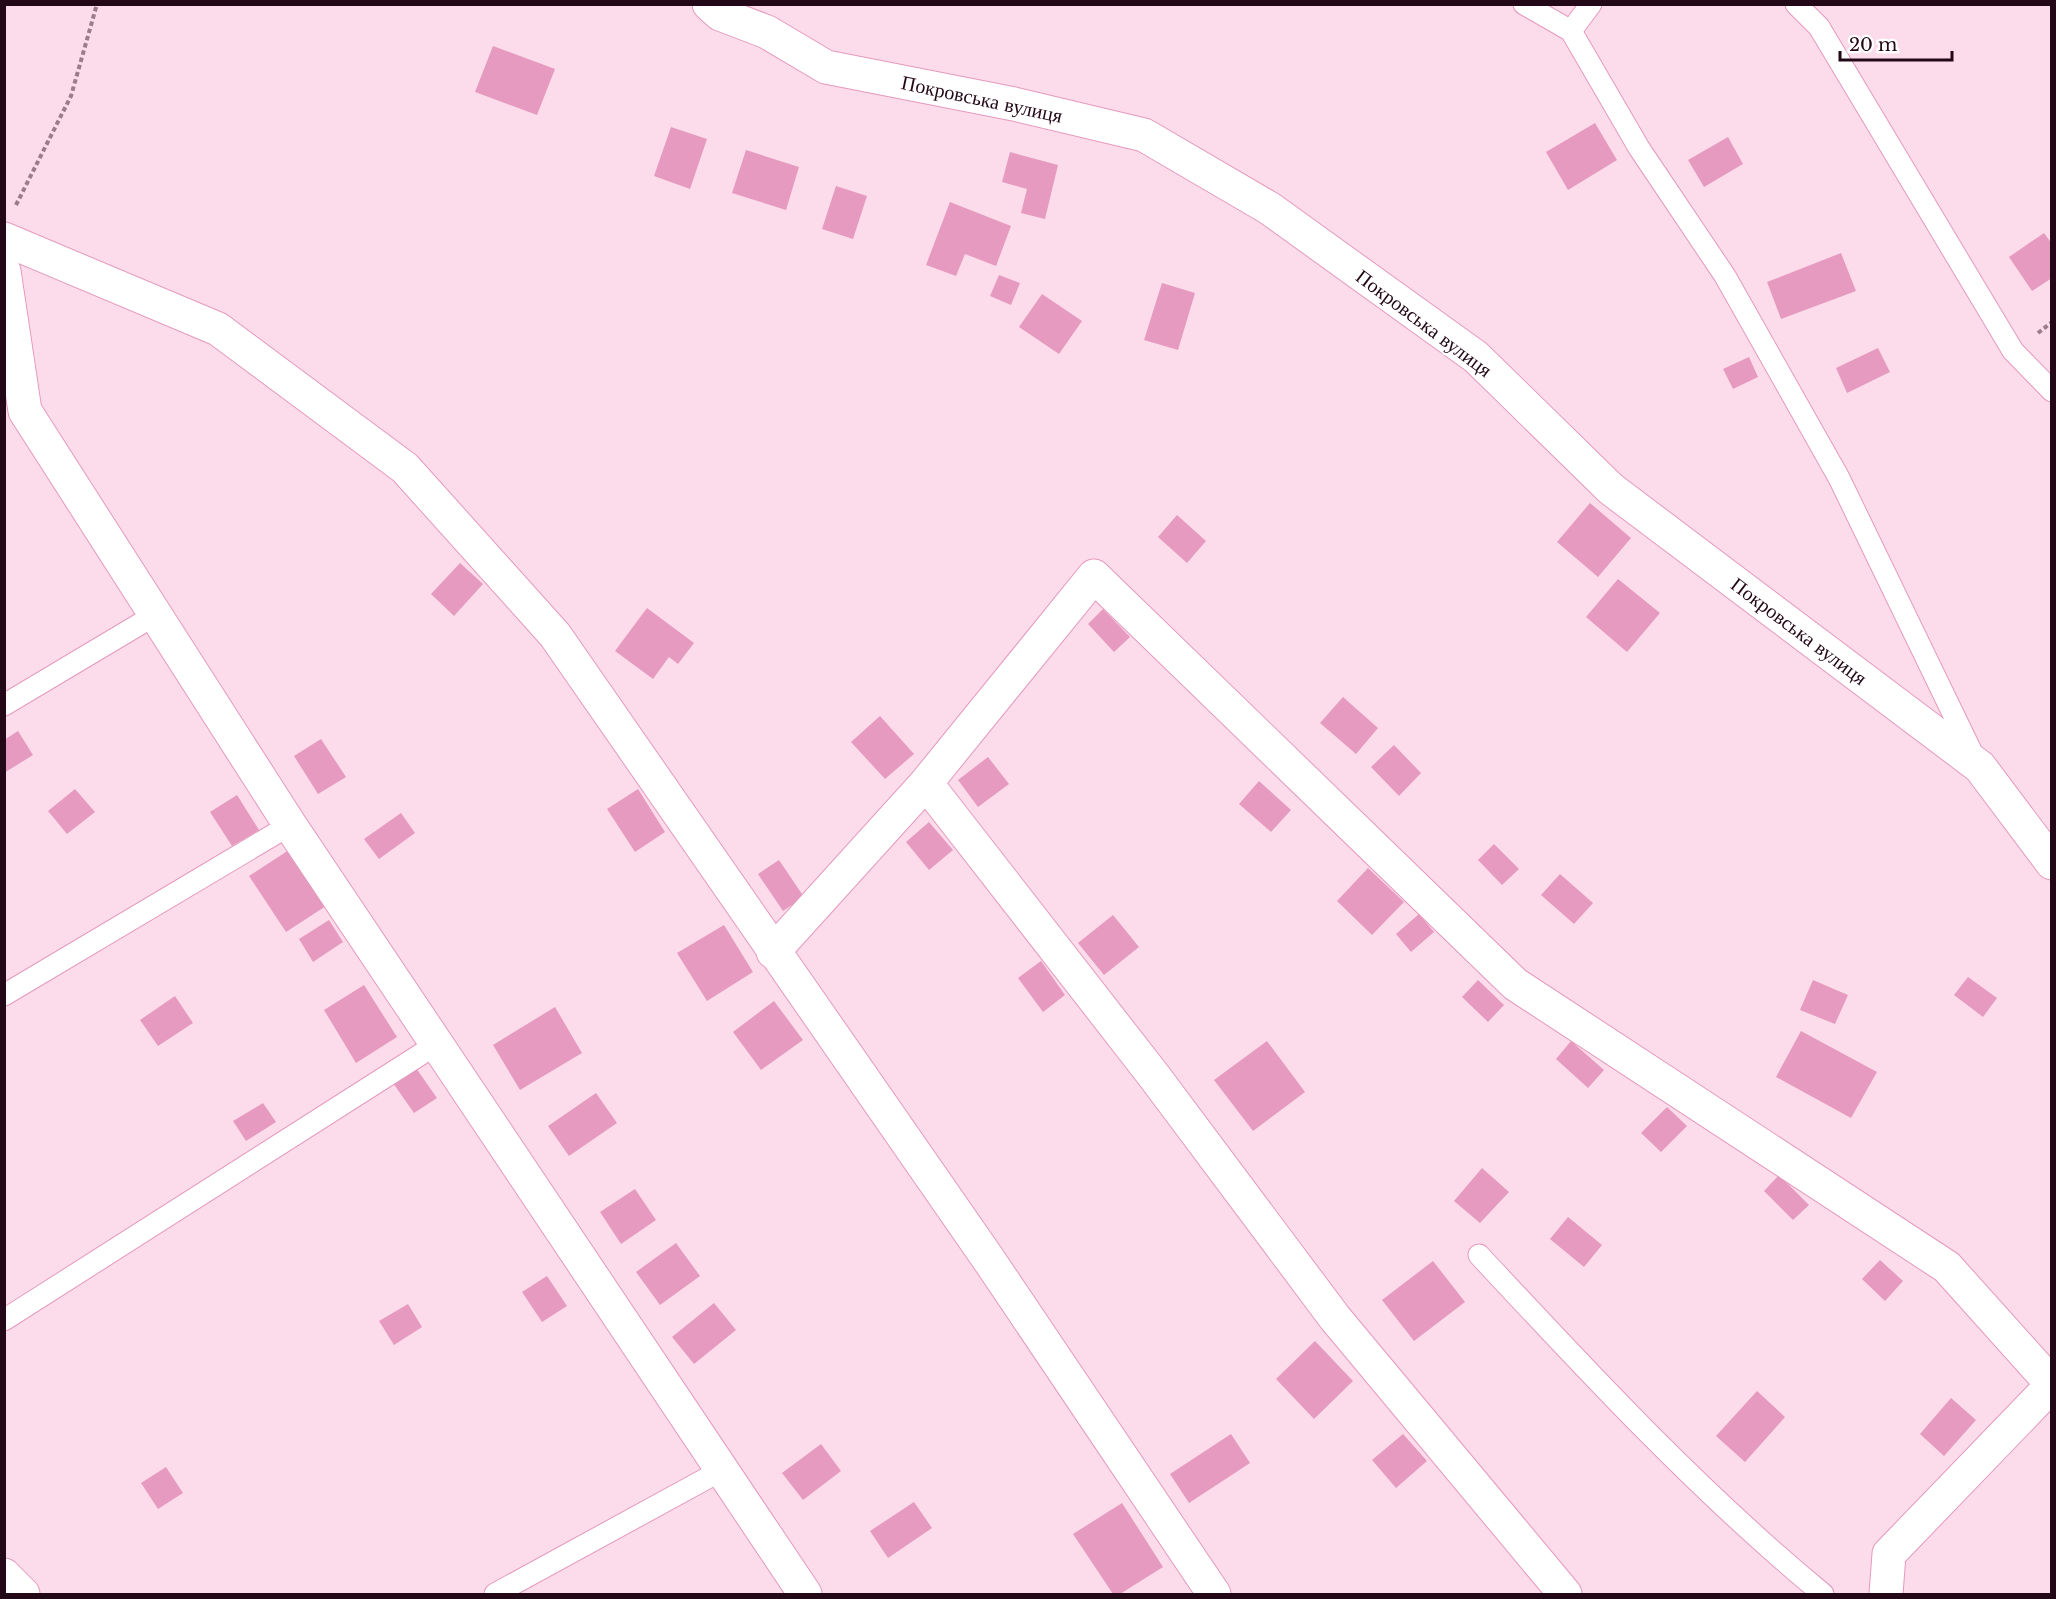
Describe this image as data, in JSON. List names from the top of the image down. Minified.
{"streets":{"street":["Покровська вулиця"]},"scale_bar":"20 m"}
